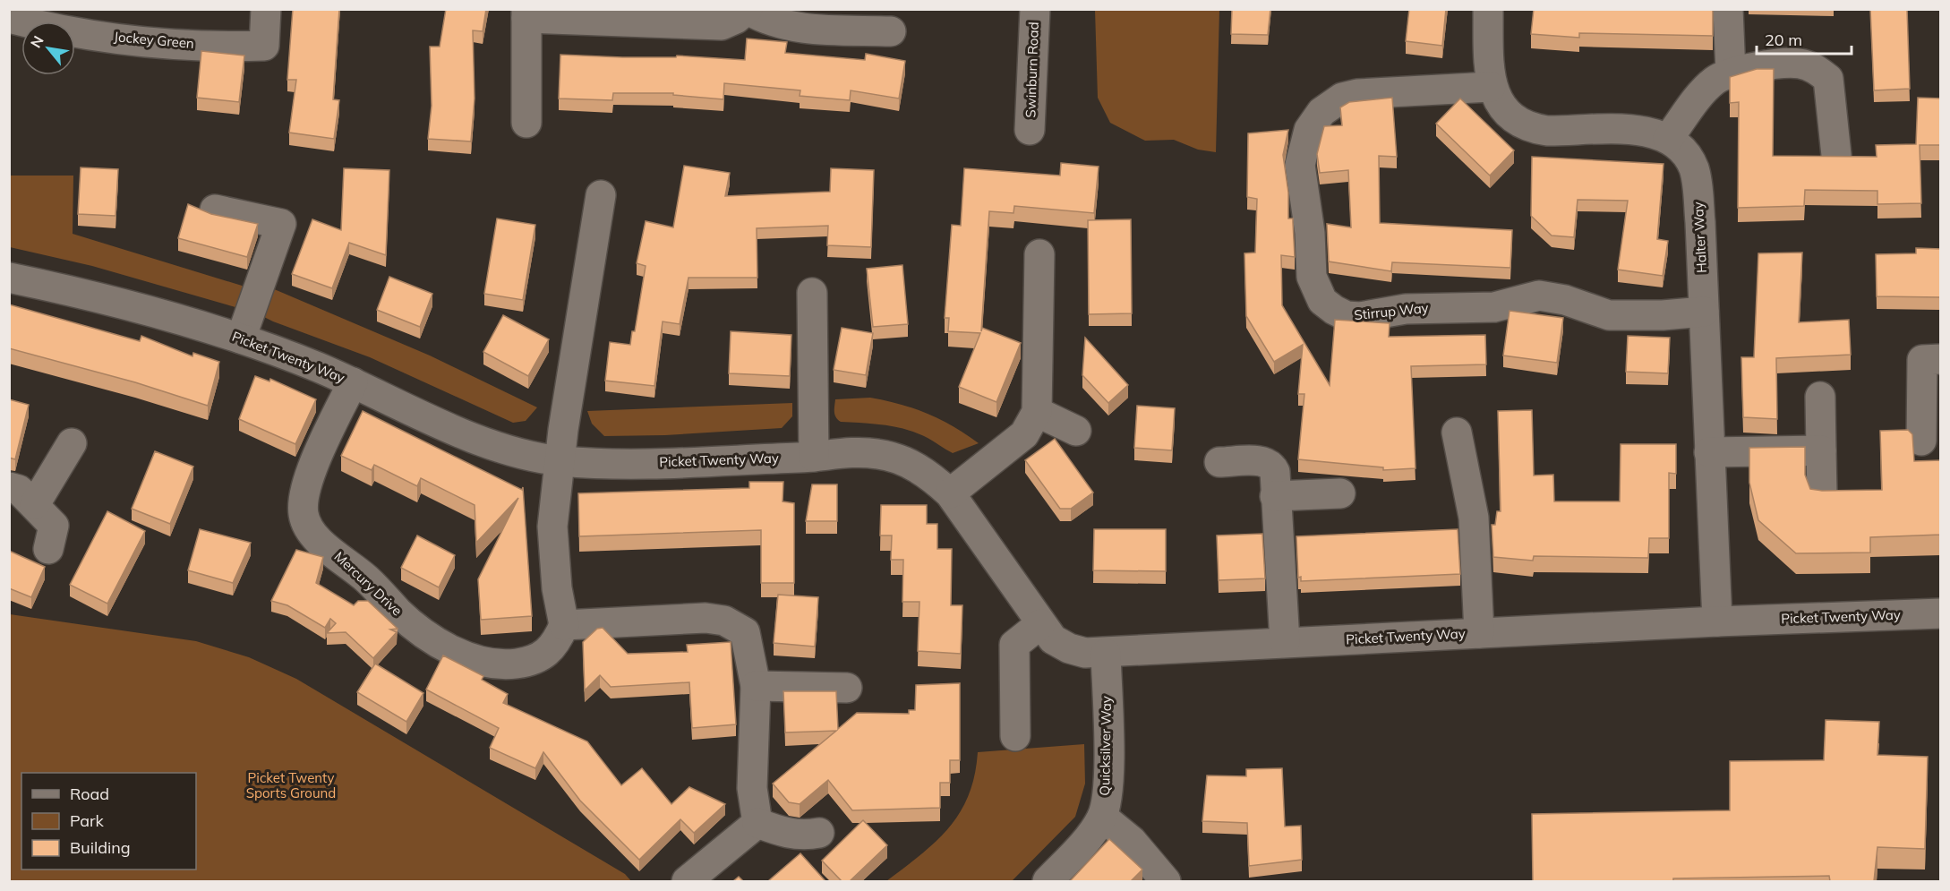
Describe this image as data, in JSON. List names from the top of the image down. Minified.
{"streets":{"street":["Jockey Green","Swinburn Road","Halter Way","Stirrup Way","Picket Twenty Way","Mercury Drive","Quicksilver Way"]},"crossings":[["Halter Way","Stirrup Way"],["Halter Way","Picket Twenty Way"],["Picket Twenty Way","Mercury Drive"],["Picket Twenty Way","Quicksilver Way"]],"parks":["Picket Twenty Sports Ground"],"legend":["Road","Park","Building"],"scale_bar":"20 m","north":"top left"}
